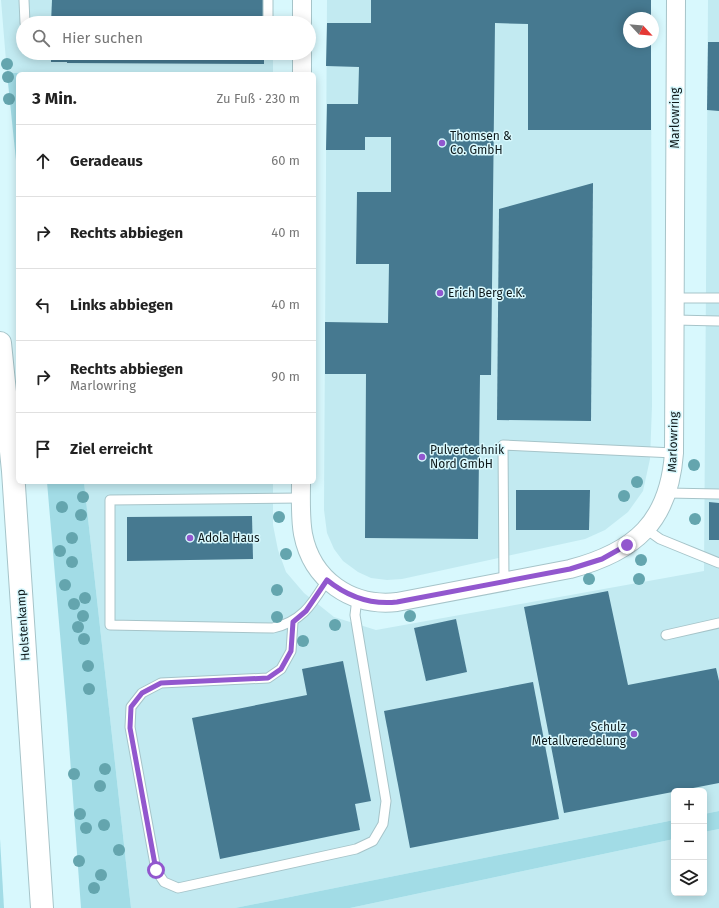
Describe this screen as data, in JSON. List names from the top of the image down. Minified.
{"streets":{"main road":["Holstenkamp"],"street":["Marlowring"]},"places":["Thomsen & Co. GmbH","Erich Berg e.K.","Pulvertechnik Nord GmbH","Adola Haus","Schulz Metallveredelung"],"north":"bottom right","page":{"search":"Hier suchen","heading":["3 Min.","Zu Fuß · 230 m"],"list":[["Geradeaus","60 m"],["Rechts abbiegen","40 m"],["Links abbiegen","40 m"],["Rechts abbiegen","Marlowring","90 m"],"Ziel erreicht"],"map_buttons":["+","−"]}}
